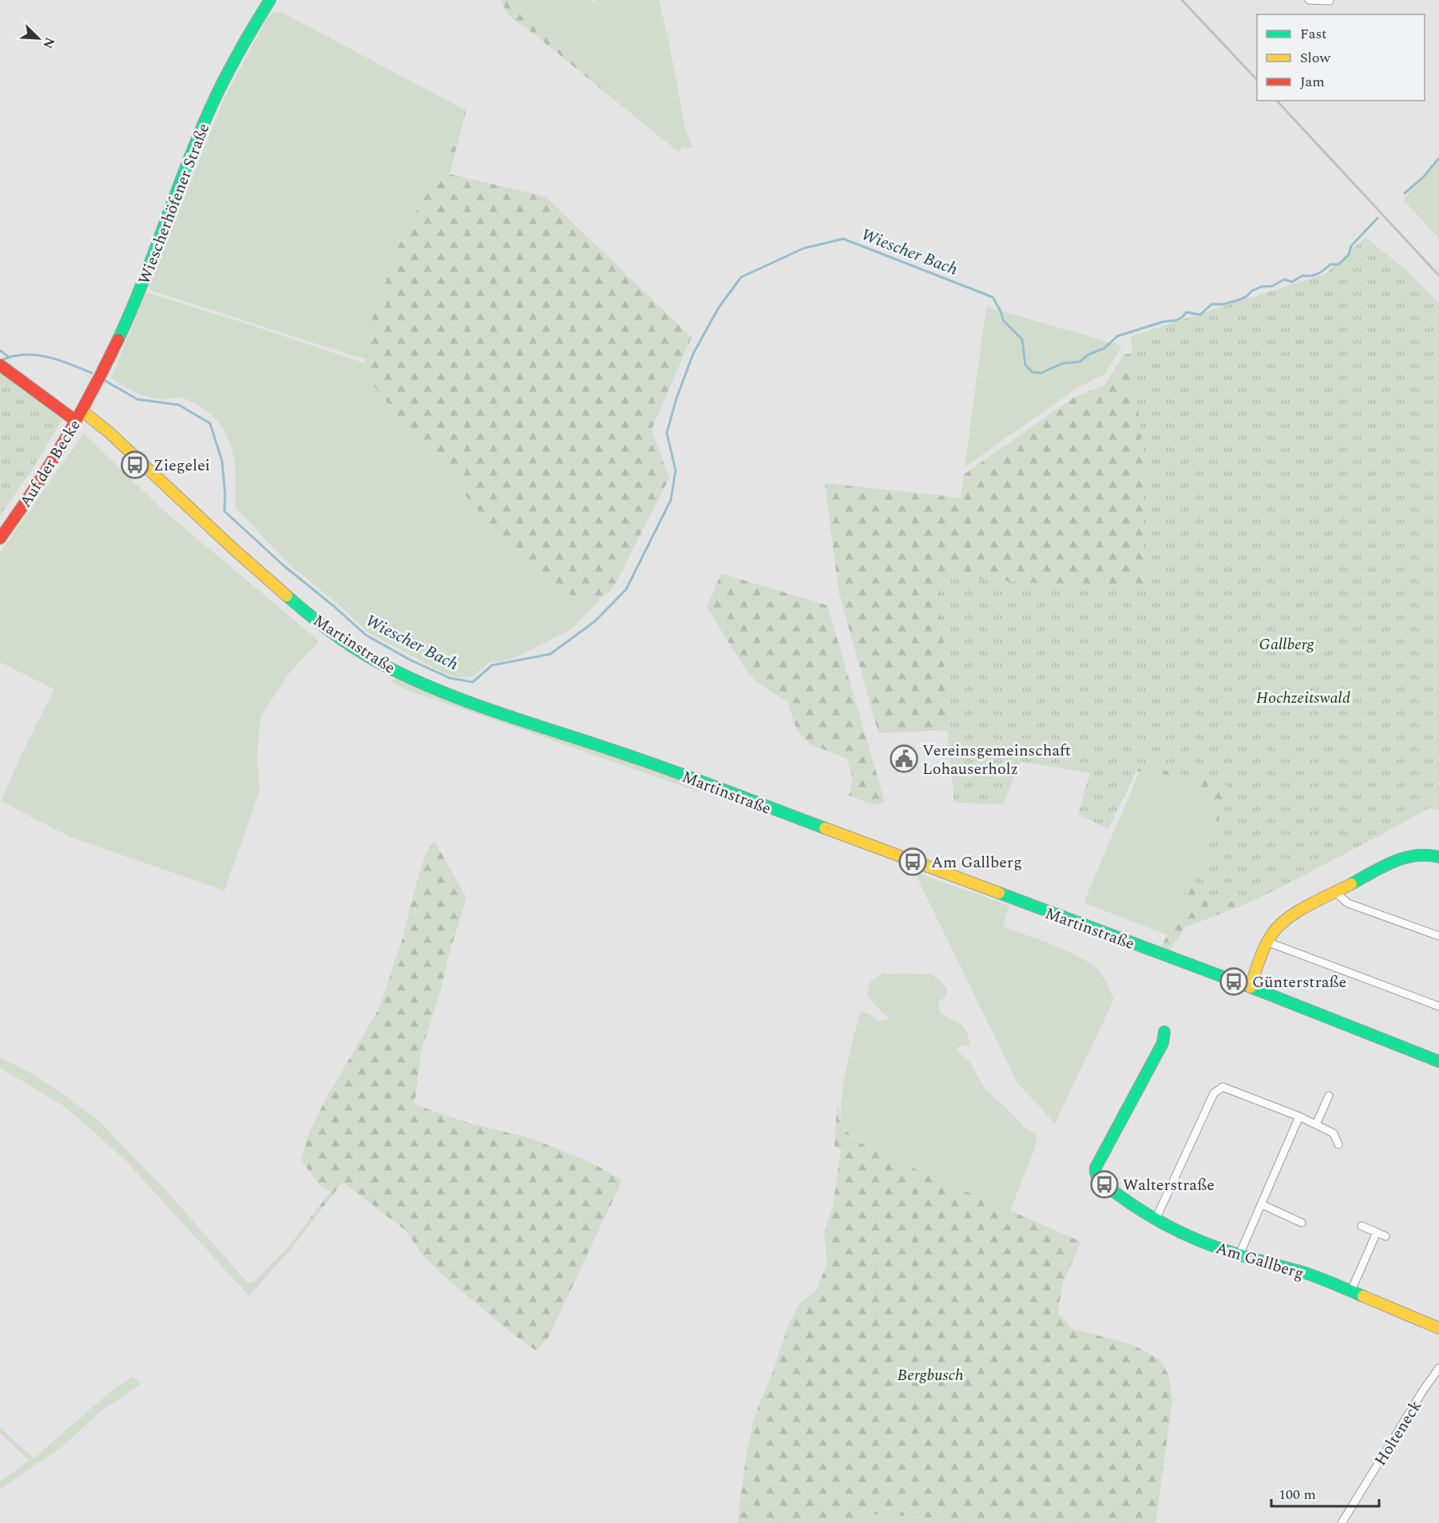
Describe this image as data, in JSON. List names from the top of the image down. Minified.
{"streets":{"street":["Wiescherhöfener Straße","Auf der Becke","Martinstraße","Am Gallberg","Holteneck"]},"crossings":[["Wiescherhöfener Straße","Auf der Becke"],["Wiescherhöfener Straße","Martinstraße"],["Auf der Becke","Martinstraße"]],"water":["Wiescher Bach"],"parks":["Gallberg","Hochzeitswald","Bergbusch"],"places":{"bus stop":["Ziegelei","Am Gallberg","Günterstraße","Walterstraße"],"public building":["Vereinsgemeinschaft Lohauserholz"]},"legend":["Fast","Slow","Jam"],"scale_bar":"100 m","north":"bottom right"}
